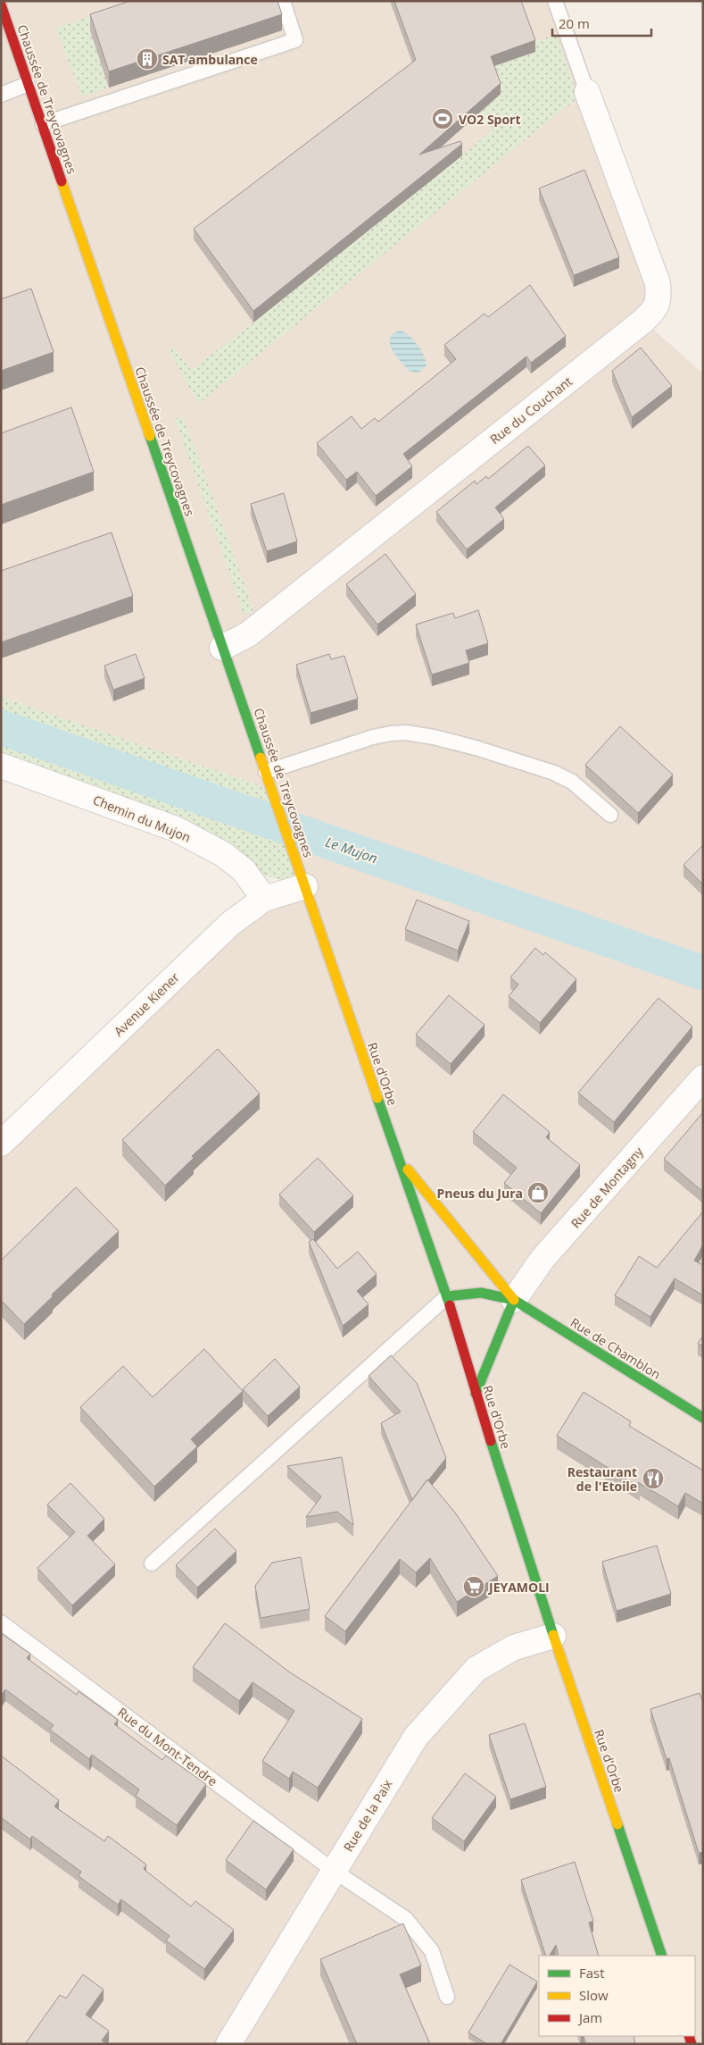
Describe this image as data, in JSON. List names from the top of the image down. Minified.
{"streets":{"main road":["Chaussée de Treycovagnes","Rue d'Orbe","Rue de Chamblon"],"street":["Rue du Couchant","Chemin du Mujon","Avenue Kiener","Rue de Montagny","Rue de la Paix"],"lane":["Rue du Mont-Tendre"]},"crossings":[["Chaussée de Treycovagnes","Rue du Couchant"],["Chaussée de Treycovagnes","Avenue Kiener"],["Chaussée de Treycovagnes","Rue d'Orbe"],["Chemin du Mujon","Avenue Kiener"],["Avenue Kiener","Rue d'Orbe"],["Rue d'Orbe","Rue de Chamblon"],["Rue d'Orbe","Rue de la Paix"],["Rue de Montagny","Rue de Chamblon"],["Rue du Mont-Tendre","Rue de la Paix"]],"water":["Le Mujon"],"places":{"building":["SAT ambulance"],"sports":["VO2 Sport"],"shop":["Pneus du Jura"],"restaurant":["Restaurant de l'Etoile"],"supermarket":["JEYAMOLI"]},"legend":["Fast","Slow","Jam"],"scale_bar":"20 m"}
